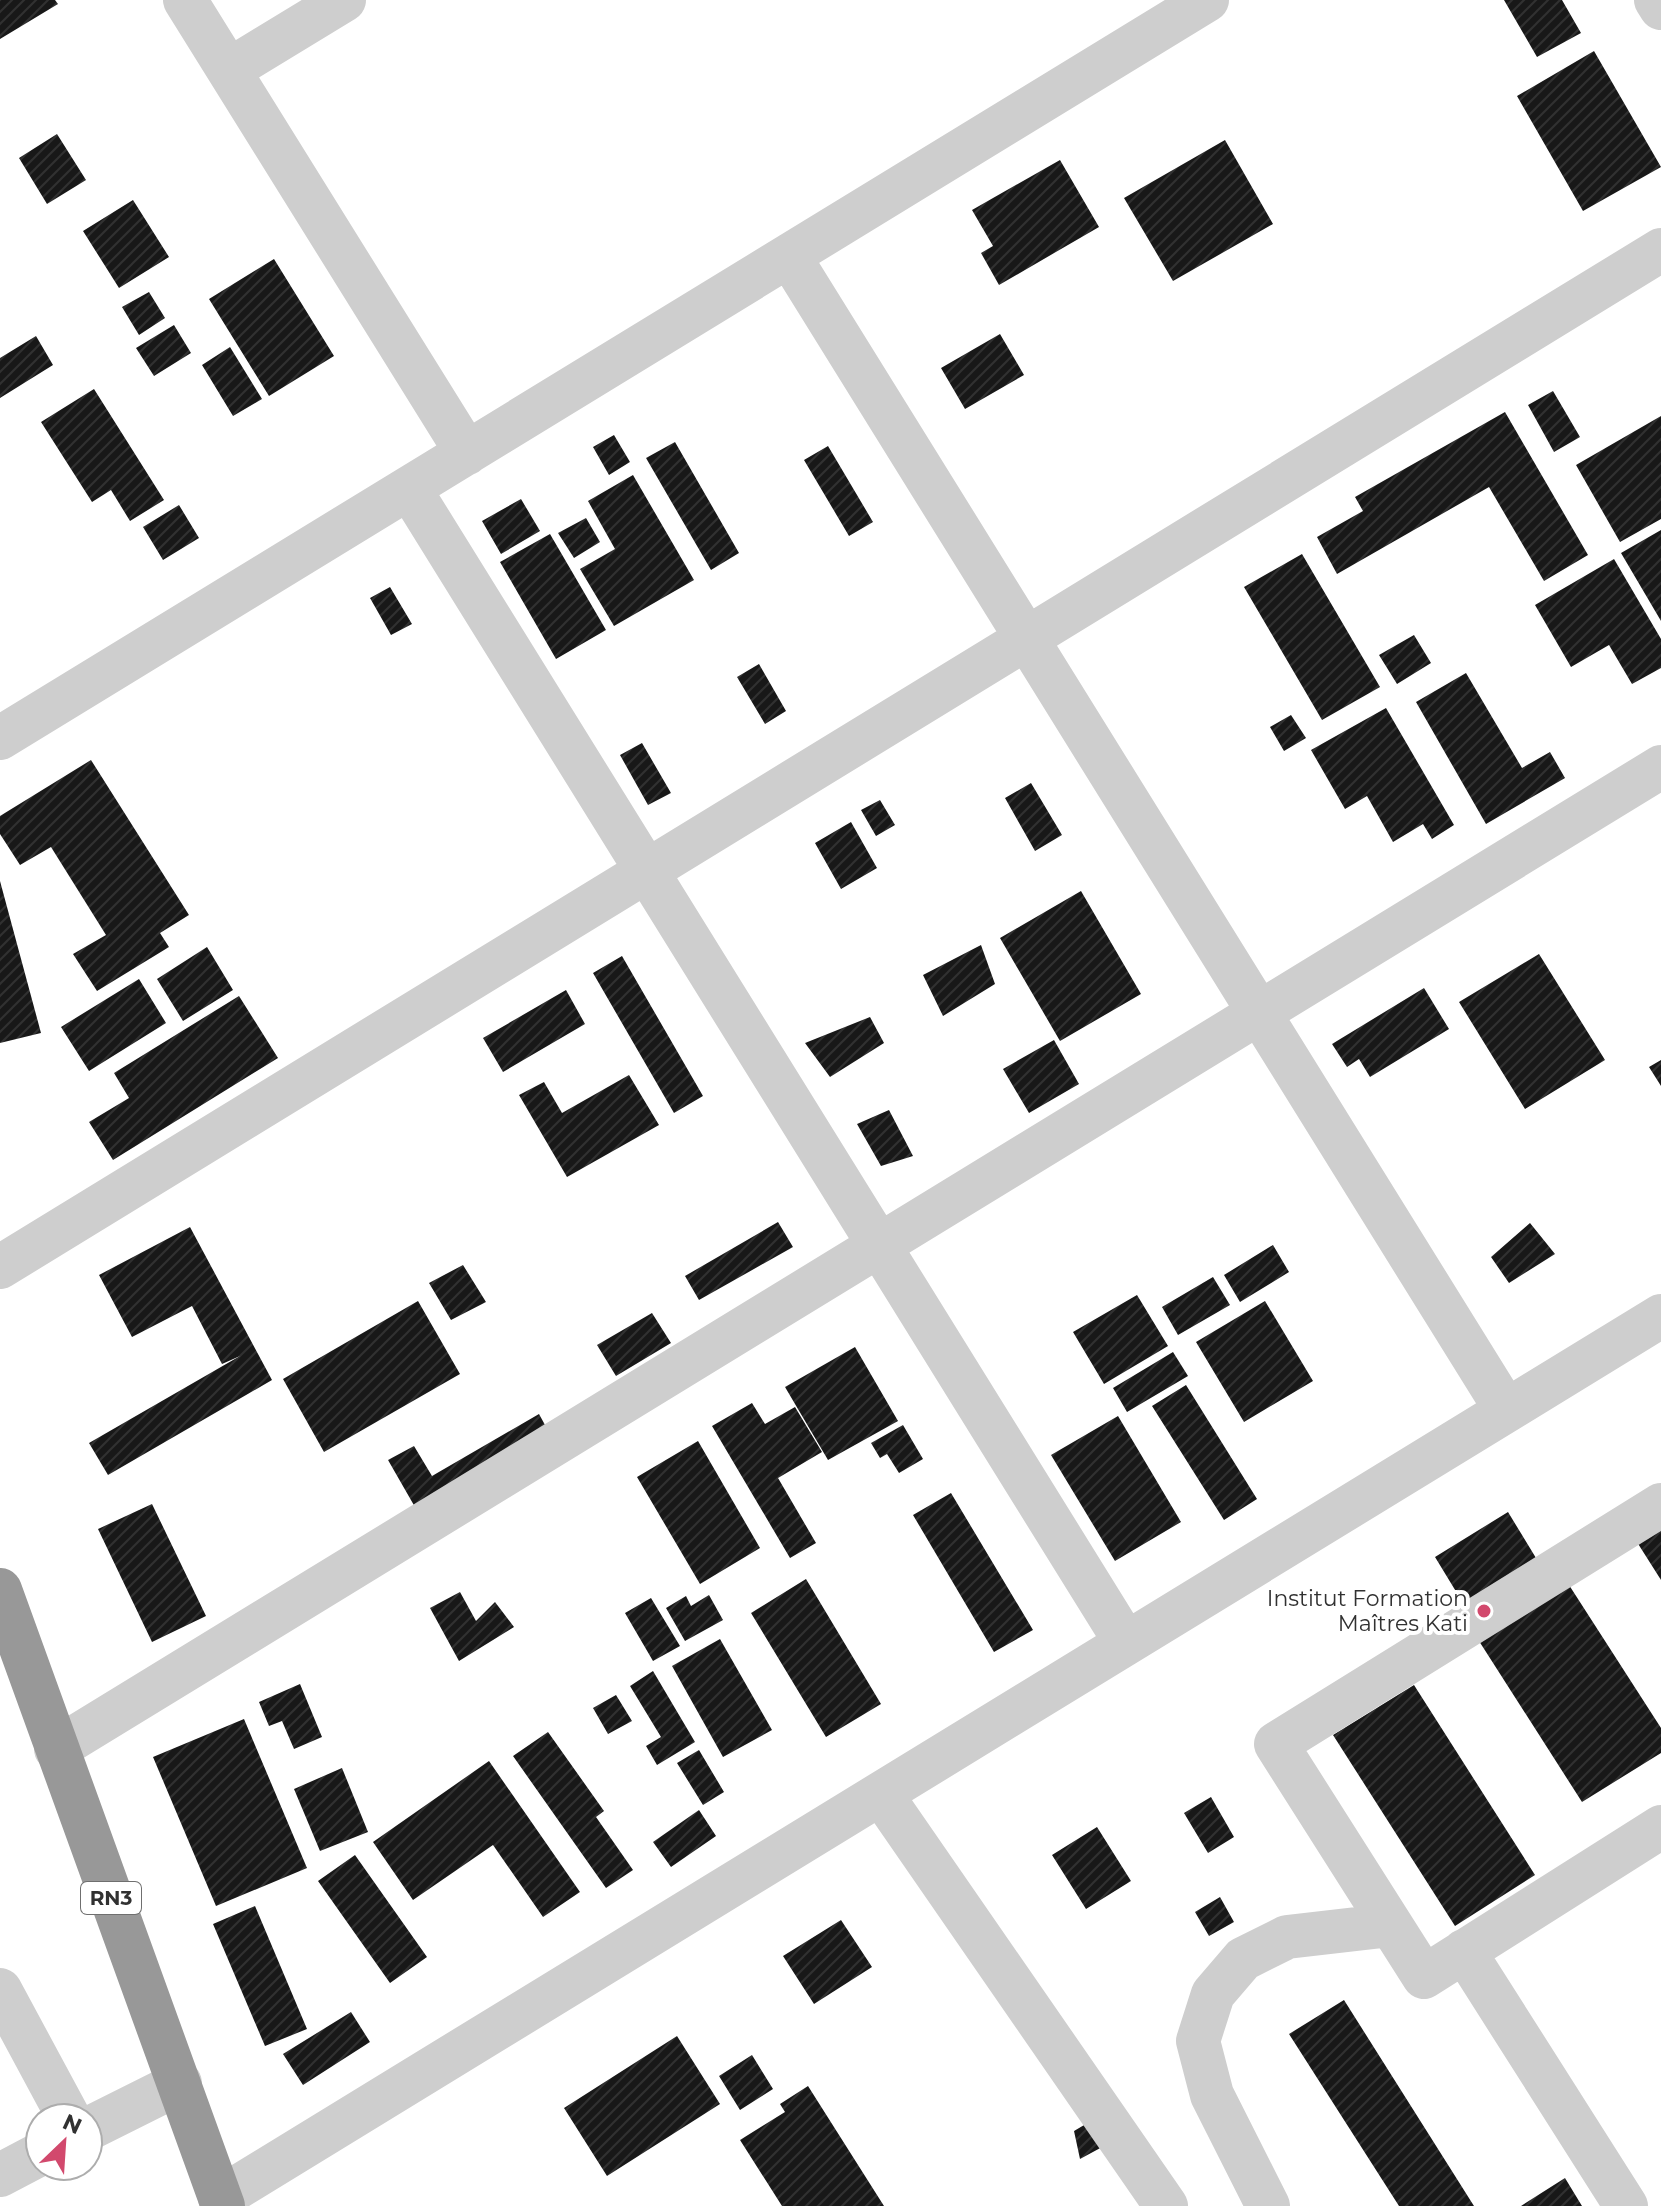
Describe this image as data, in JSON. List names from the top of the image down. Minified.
{"streets":{"highway":["RN3"]},"places":["Institut Formation Maîtres Kati"],"north":"top right"}
